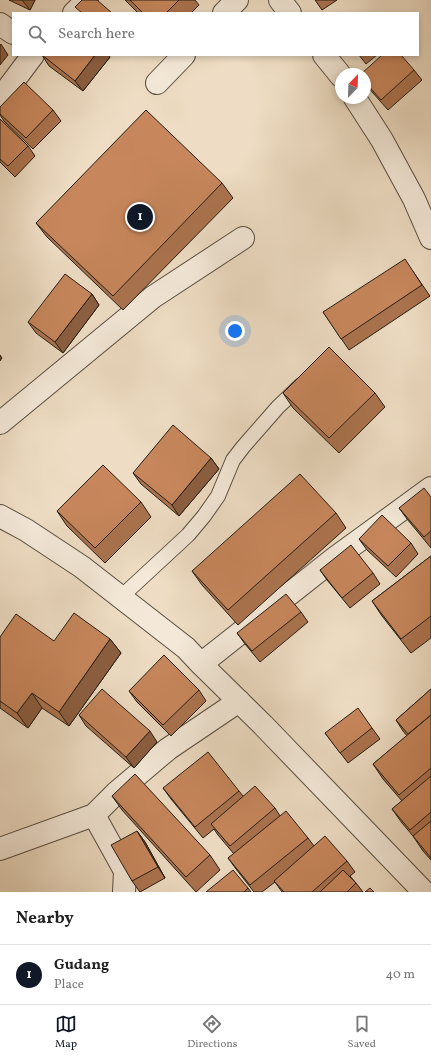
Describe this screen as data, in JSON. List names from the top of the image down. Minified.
{"north":"top right","page":{"search":"Search here","pins":"1","heading":"Nearby","list":[{"mark":"1","name":"Gudang","note":"Place","value":"40 m"}],"nav":["Map","Directions","Saved"]}}
